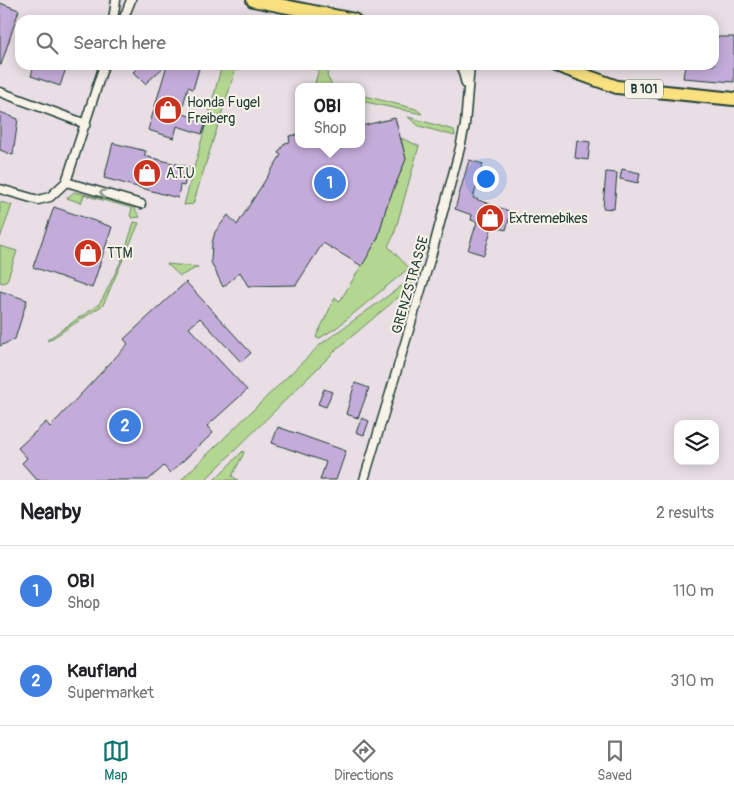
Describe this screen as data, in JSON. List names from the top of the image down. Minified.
{"streets":{"main road":["B 101"],"street":["GRENZSTRASSE"]},"places":{"shop":["Honda Fugel Freiberg","A.T.U","Extremebikes","TTM"]},"page":{"search":"Search here","popup":["OBI","Shop"],"pins":["1","2"],"heading":["Nearby","2 results"],"list":[{"mark":"1","name":"OBI","note":"Shop","value":"110 m"},{"mark":"2","name":"Kaufland","note":"Supermarket","value":"310 m"}],"nav":["Map","Directions","Saved"]}}
